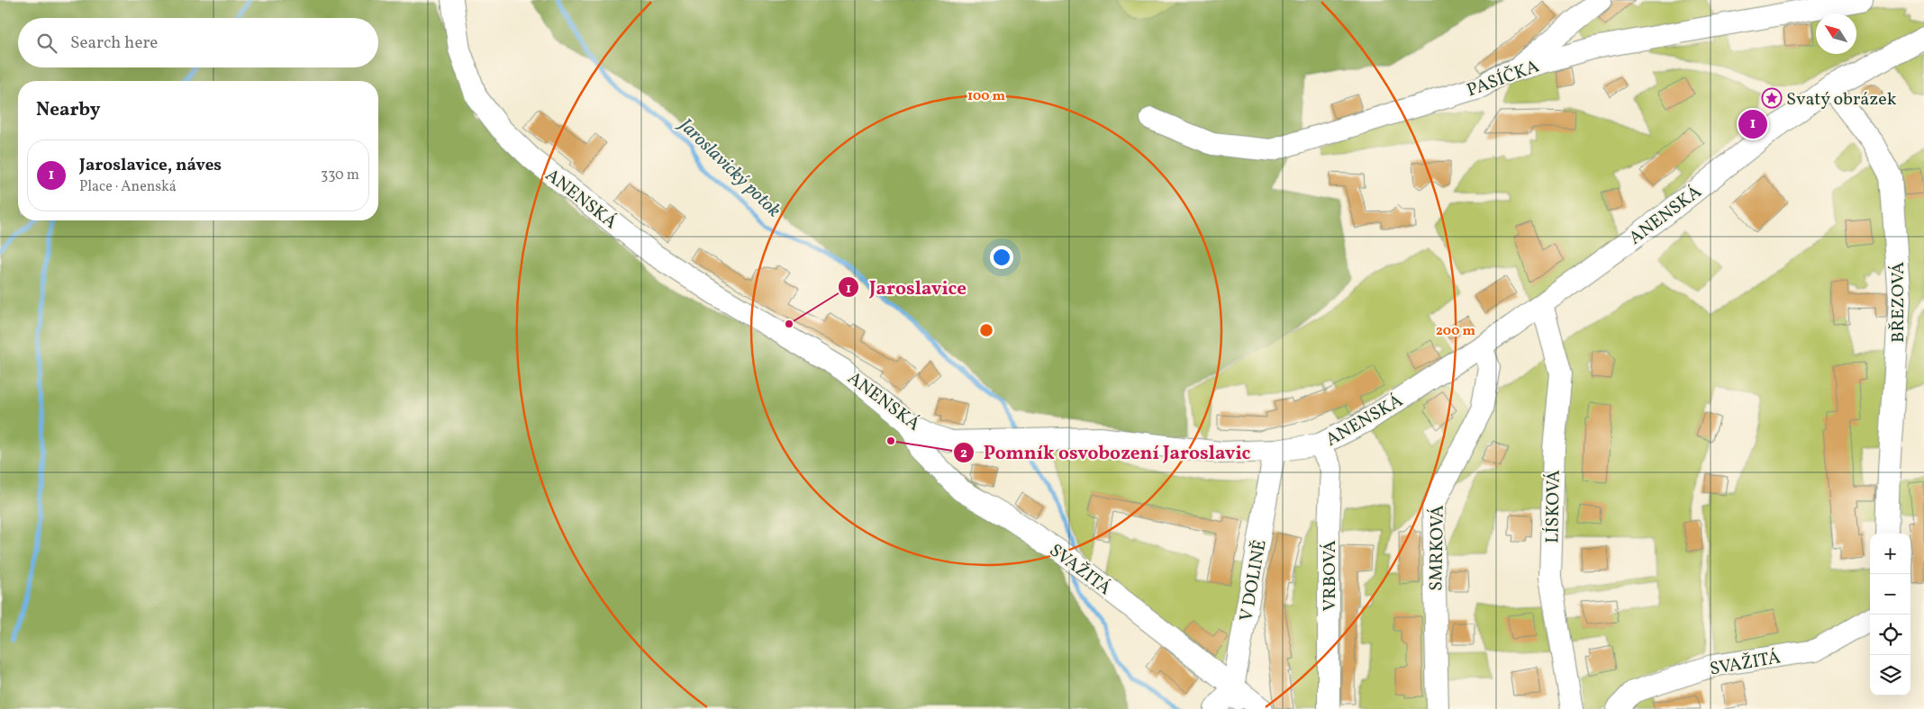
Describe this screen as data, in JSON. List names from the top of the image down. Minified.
{"streets":{"street":["PASÍČKA","ANENSKÁ","BŘEZOVÁ","LÍSKOVÁ","SMRKOVÁ","SVAŽITÁ","VRBOVÁ","V DOLINĚ"]},"crossings":[["ANENSKÁ","BŘEZOVÁ"],["ANENSKÁ","LÍSKOVÁ"],["ANENSKÁ","SMRKOVÁ"],["ANENSKÁ","SVAŽITÁ"],["ANENSKÁ","VRBOVÁ"],["ANENSKÁ","V DOLINĚ"],["SVAŽITÁ","V DOLINĚ"]],"water":["Jaroslavický potok"],"places":{"place":["Svatý obrázek"],"other":["Jaroslavice","Pomník osvobození Jaroslavic"]},"north":"top left","page":{"search":"Search here","heading":"Nearby","pins":"1","list":[{"mark":"1","name":"Jaroslavice, náves","note":"Place · Anenská","value":"330 m"}],"map_buttons":["+","−"]},"rings":["100 m","200 m"]}
